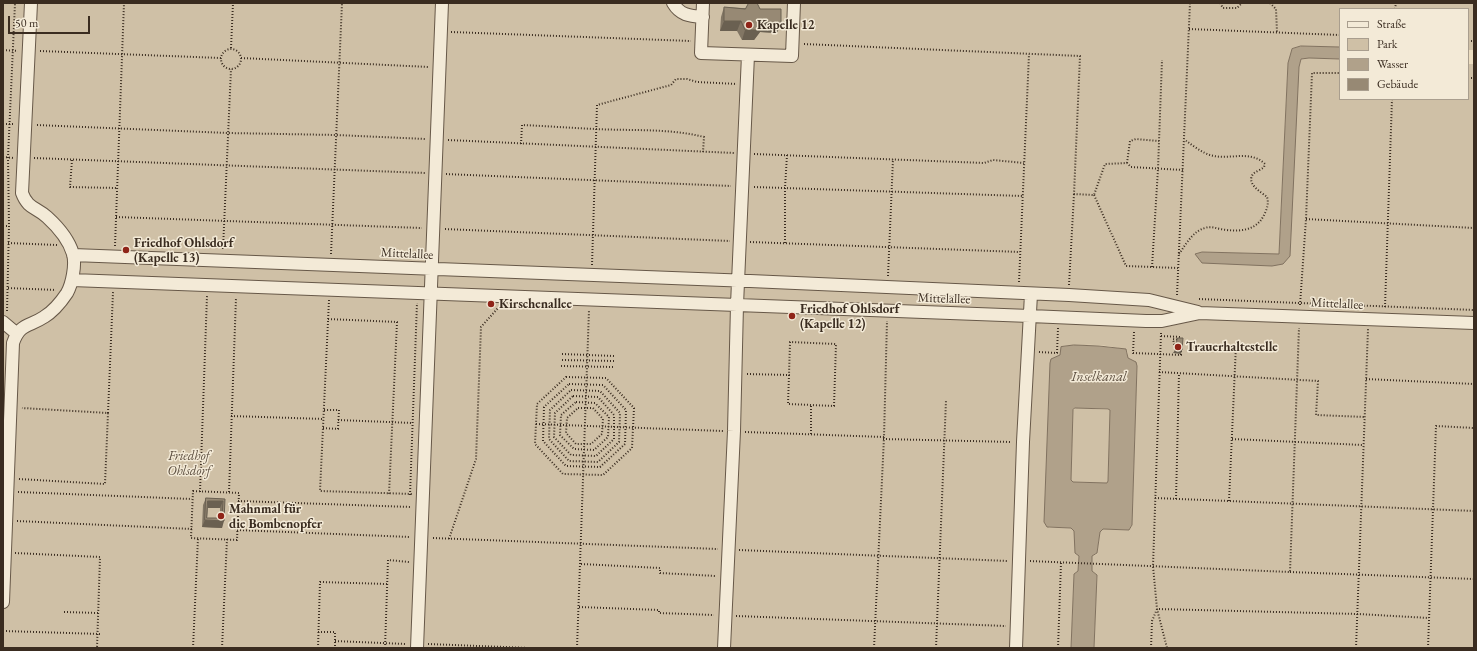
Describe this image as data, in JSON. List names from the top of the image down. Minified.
{"streets":{"street":["Mittelallee"]},"water":["Inselkanal"],"parks":["Friedhof Ohlsdorf"],"places":["Kapelle 12","Friedhof Ohlsdorf (Kapelle 13)","Kirschenallee","Friedhof Ohlsdorf (Kapelle 12)","Trauerhaltestelle","Mahnmal für die Bombenopfer"],"legend":["Straße","Park","Wasser","Gebäude"],"scale_bar":"50 m"}
